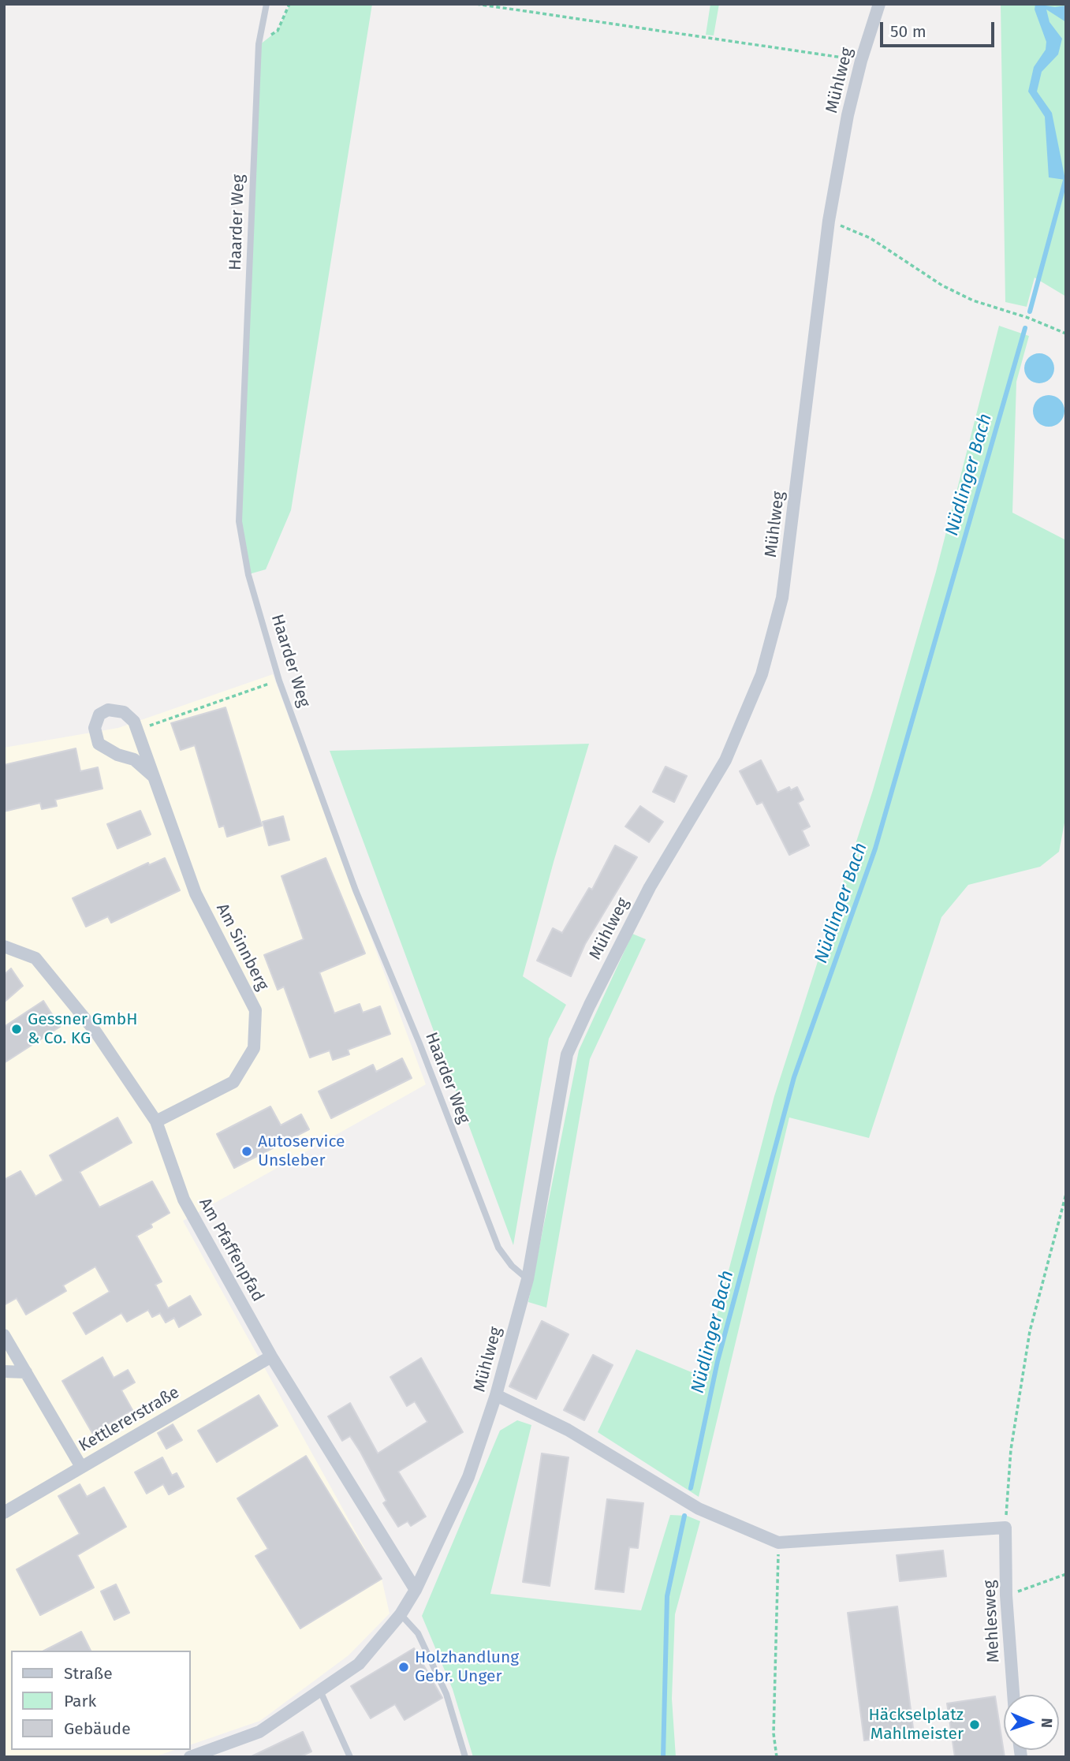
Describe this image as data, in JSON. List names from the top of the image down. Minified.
{"streets":{"street":["Mühlweg","Am Sinnberg","Am Pfaffenpfad","Kettlererstraße","Mehlesweg"],"lane":["Haarder Weg"]},"crossings":[["Mühlweg","Haarder Weg"],["Mühlweg","Am Pfaffenpfad"],["Am Sinnberg","Am Pfaffenpfad"],["Am Pfaffenpfad","Kettlererstraße"]],"water":["Nüdlinger Bach"],"places":["Gessner GmbH & Co. KG","Autoservice Unsleber","Holzhandlung Gebr. Unger","Häckselplatz Mahlmeister"],"legend":["Straße","Park","Gebäude"],"scale_bar":"50 m","north":"right"}
